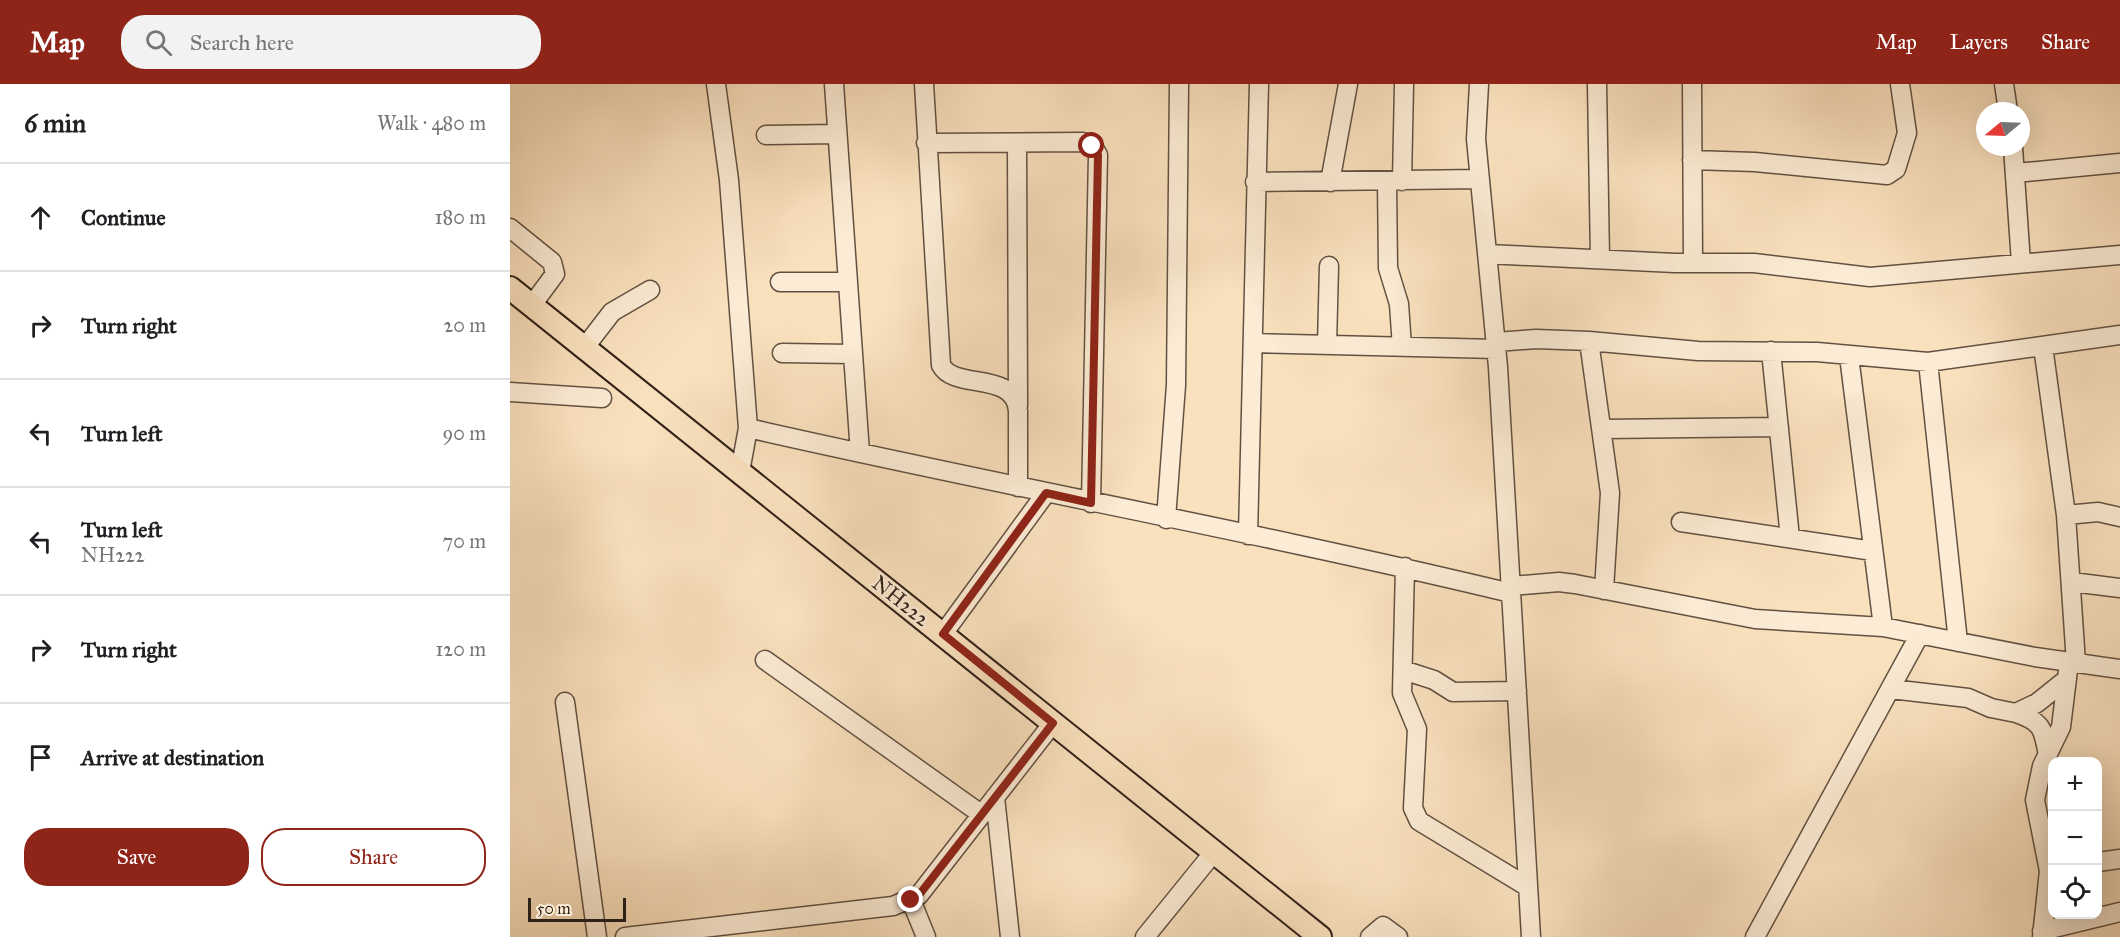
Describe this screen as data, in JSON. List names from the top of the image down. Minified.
{"streets":{"main road":["NH222"]},"scale_bar":"50 m","north":"left","page":{"header":"Map","search":"Search here","nav":["Map","Layers","Share"],"heading":["6 min","Walk · 480 m"],"list":[["Continue","180 m"],["Turn right","20 m"],["Turn left","90 m"],["Turn left","NH222","70 m"],["Turn right","120 m"],"Arrive at destination"],"map_buttons":["+","−"],"buttons":["Save","Share"],"scale":"50 m"}}
